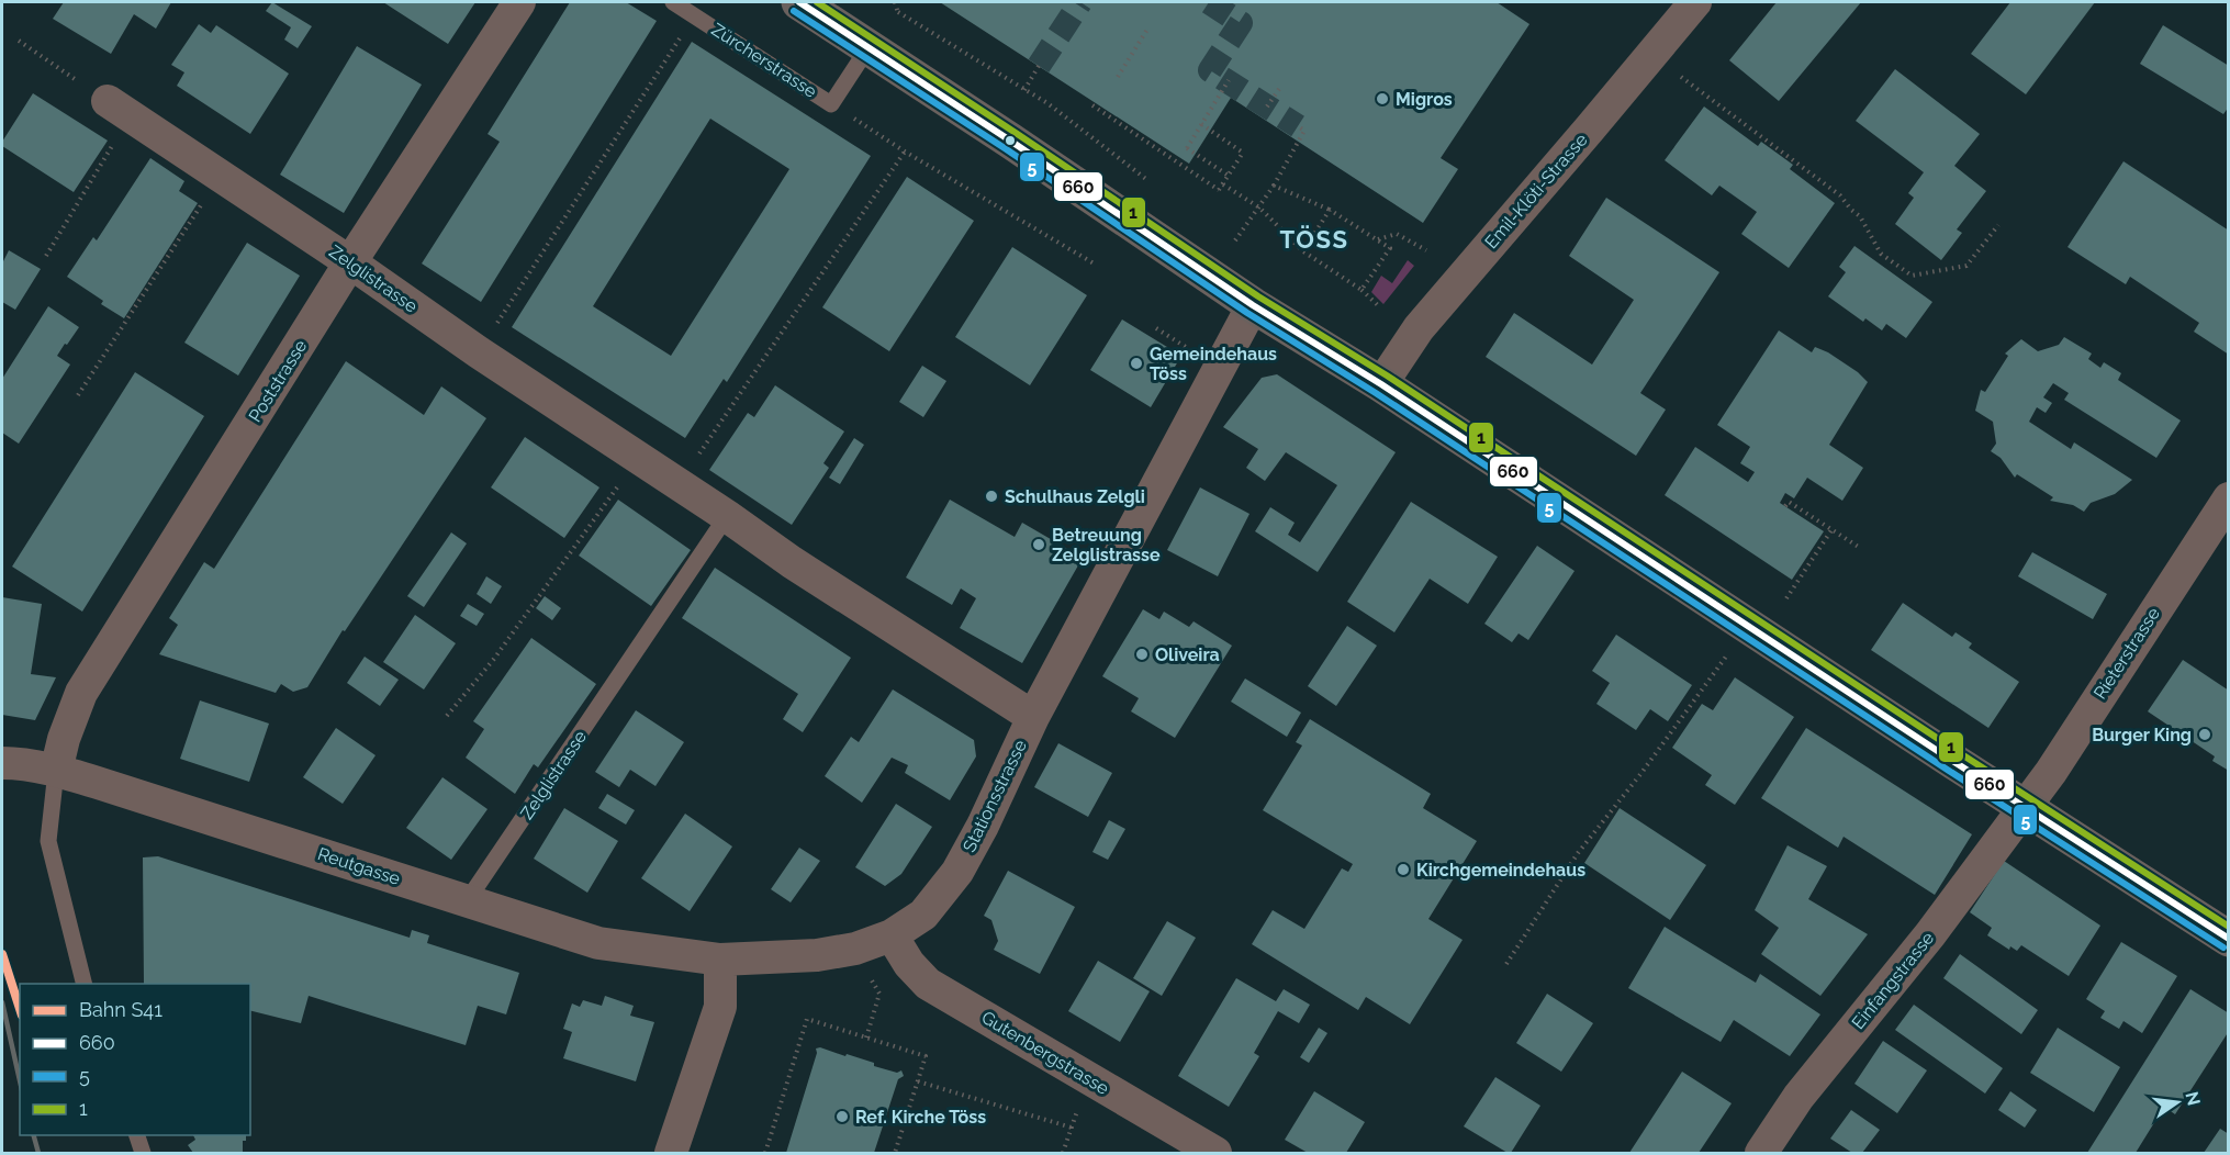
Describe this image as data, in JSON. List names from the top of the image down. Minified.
{"streets":{"street":["Emil-Klöti-Strasse","Zelglistrasse","Poststrasse","Rieterstrasse","Stationsstrasse","Reutgasse","Einfangstrasse","Gutenbergstrasse"],"lane":["Zürcherstrasse"]},"crossings":[["Zelglistrasse","Poststrasse"],["Zelglistrasse","Stationsstrasse"],["Zelglistrasse","Reutgasse"],["Poststrasse","Reutgasse"],["Rieterstrasse","Einfangstrasse"],["Stationsstrasse","Reutgasse"],["Stationsstrasse","Gutenbergstrasse"]],"districts":["TÖSS"],"places":["Migros","Gemeindehaus Töss","Schulhaus Zelgli","Betreuung Zelglistrasse","Oliveira","Burger King","Kirchgemeindehaus","Ref. Kirche Töss"],"lines":["transit line 660","transit line 1","transit line 5","rail line S41"],"legend":["Bahn S41","660","5","1"],"north":"right"}
